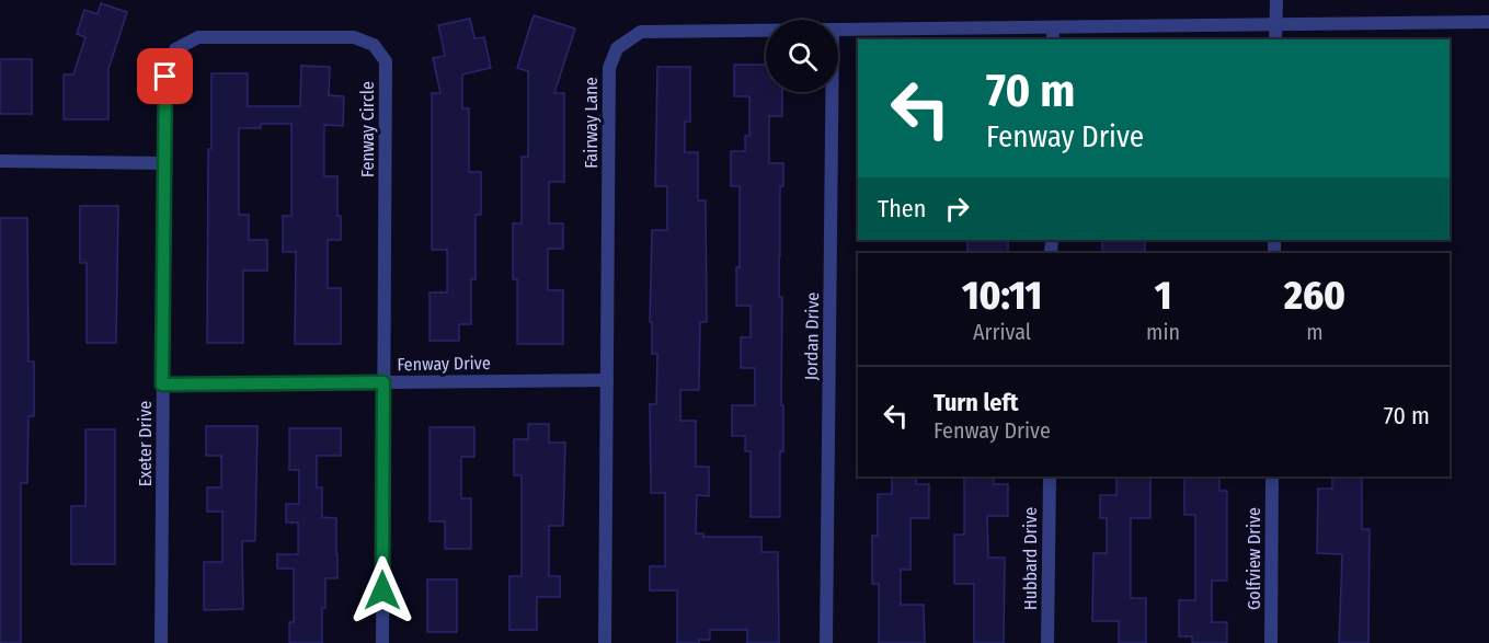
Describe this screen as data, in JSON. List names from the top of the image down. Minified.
{"streets":{"street":["Fairway Lane","Fenway Circle","Jordan Drive","Fenway Drive","Exeter Drive","Hubbard Drive","Golfview Drive"]},"crossings":[["Fairway Lane","Fenway Drive"],["Fenway Circle","Fenway Drive"],["Fenway Circle","Exeter Drive"],["Fenway Drive","Exeter Drive"]],"page":{"turn":["70 m","Fenway Drive"],"then":"Then","eta":["10:11","Arrival","1","min","260","m"],"list":[{"name":"Turn left","note":"Fenway Drive","value":"70 m"}]}}
